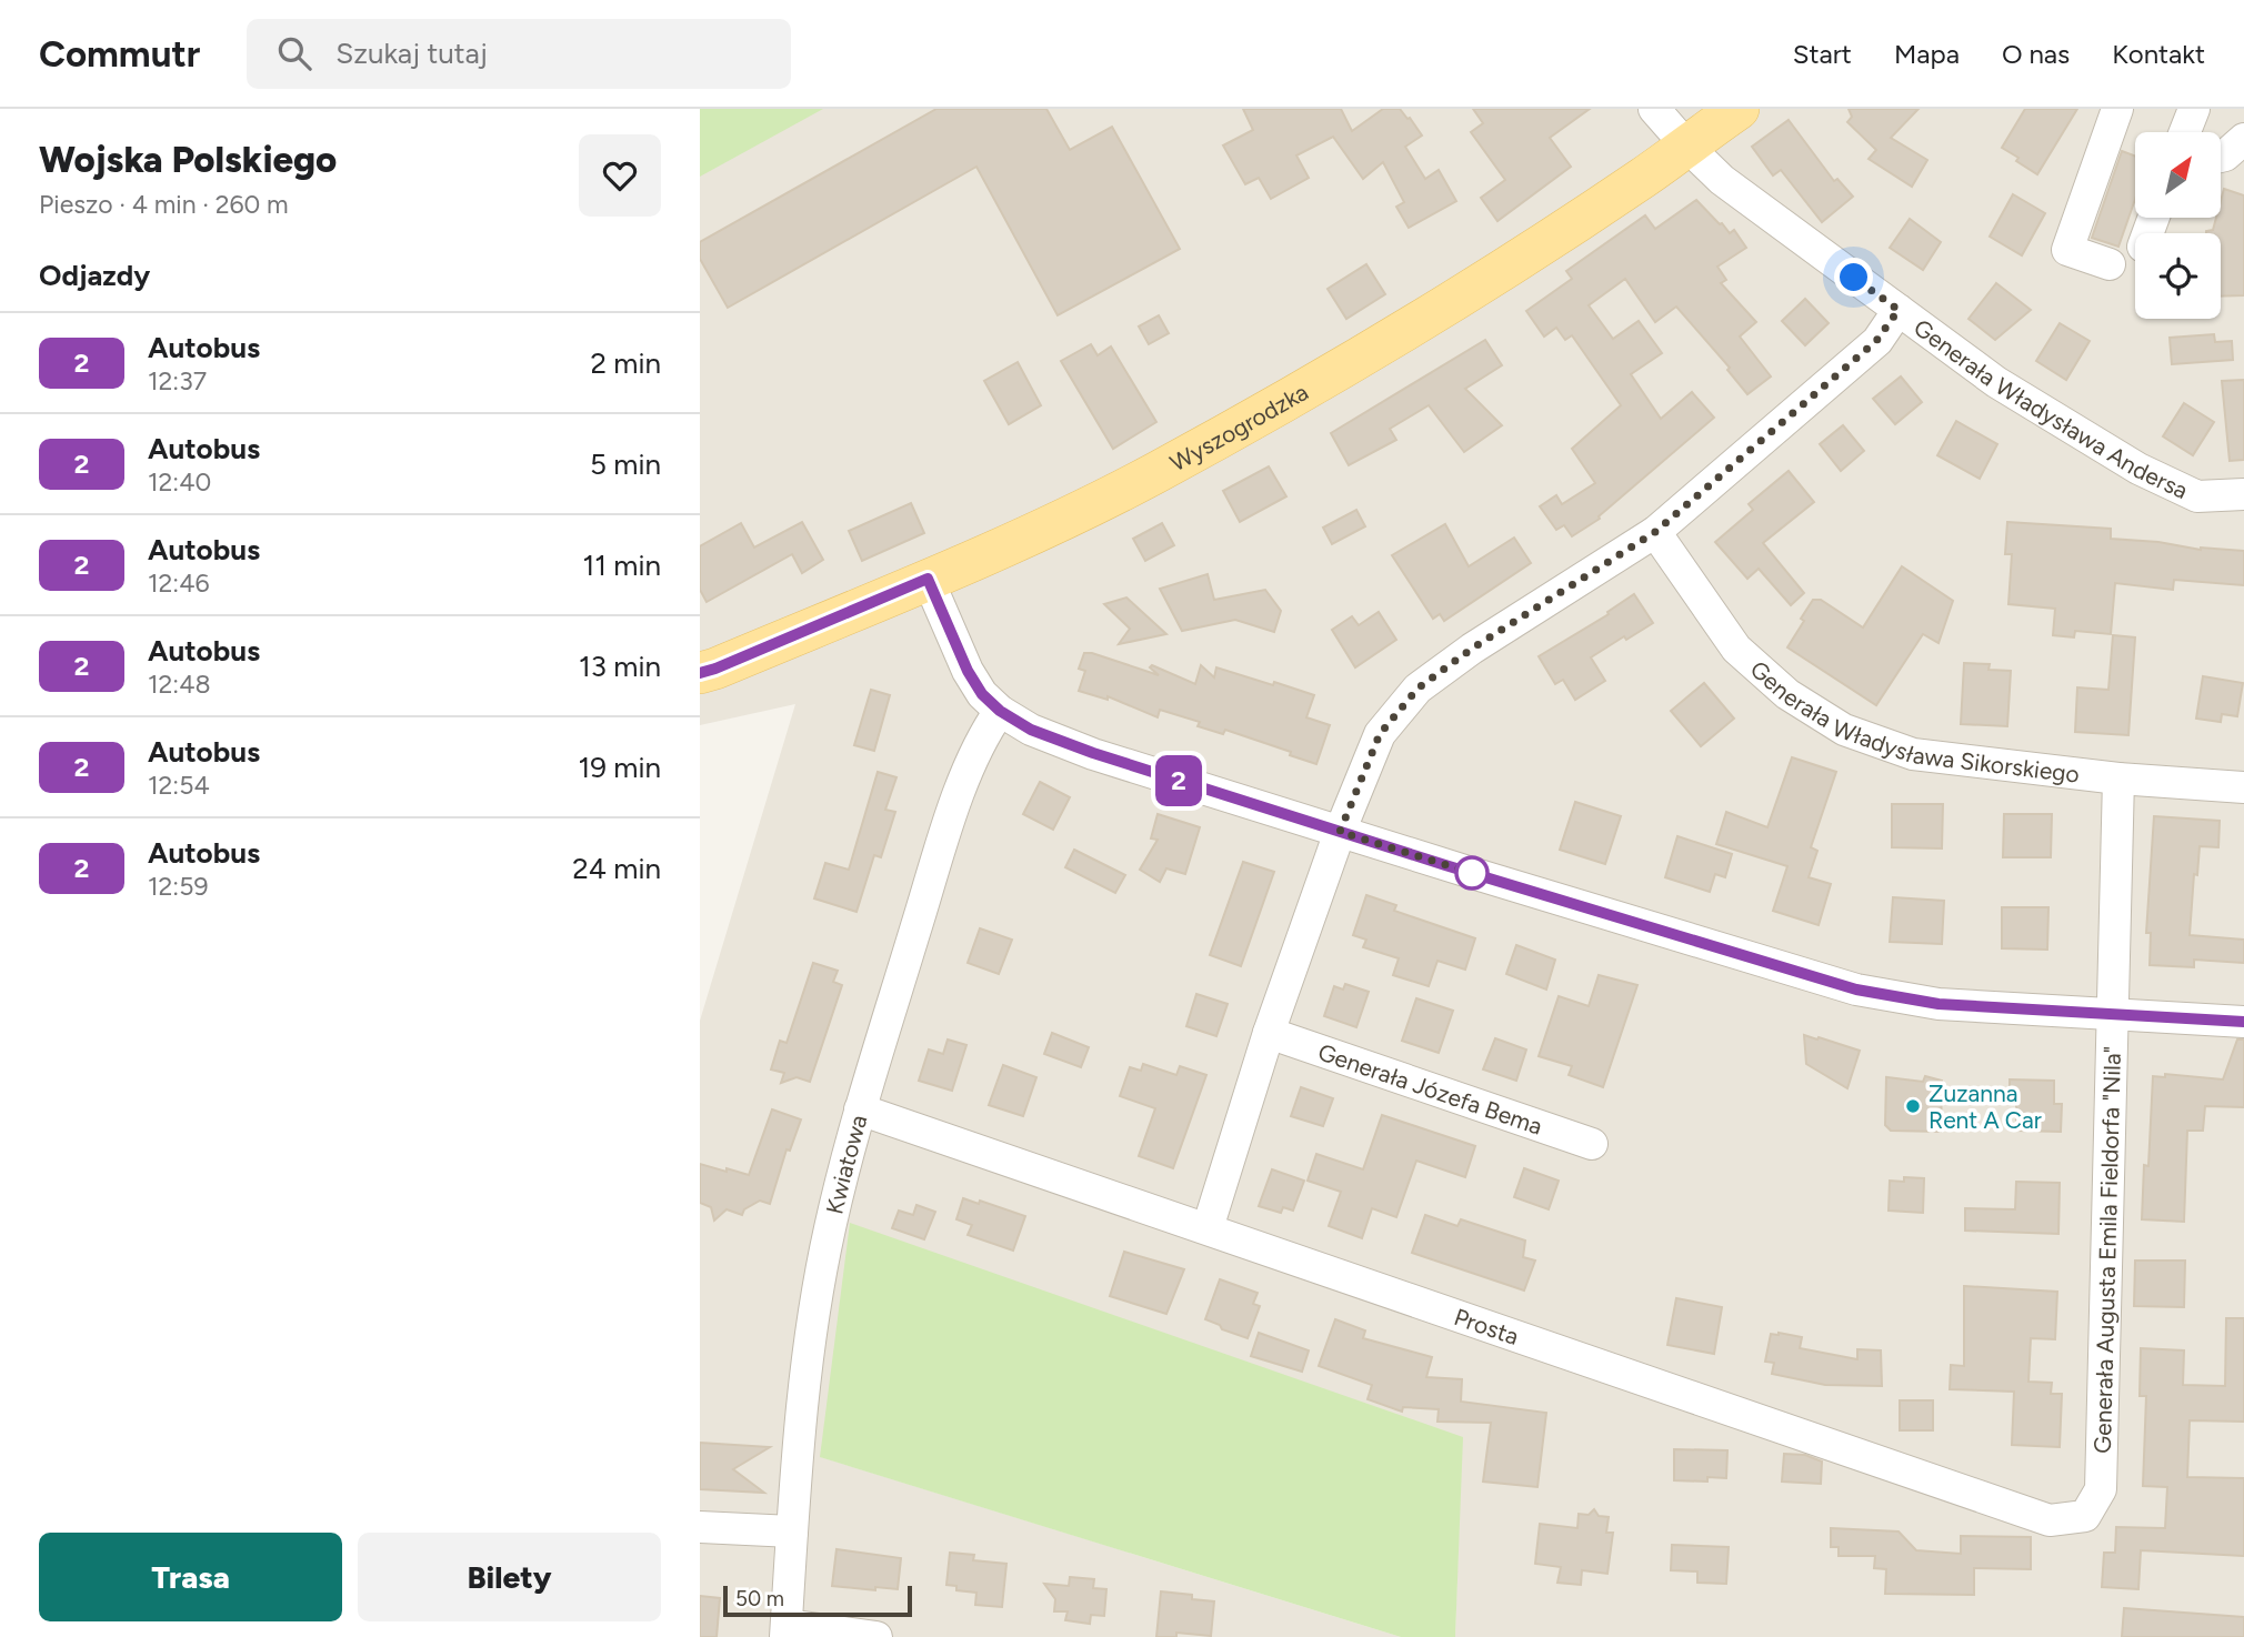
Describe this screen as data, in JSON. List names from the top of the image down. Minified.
{"streets":{"main road":["Wyszogrodzka"],"street":["Generała Władysława Andersa","Generała Władysława Sikorskiego","Generała Józefa Bema","Kwiatowa","Generała Augusta Emila Fieldorfa \"Nila\"","Prosta"]},"crossings":[["Generała Władysława Andersa","Wyszogrodzka"],["Generała Władysława Sikorskiego","Generała Augusta Emila Fieldorfa \"Nila\""],["Kwiatowa","Prosta"],["Generała Augusta Emila Fieldorfa \"Nila\"","Prosta"]],"places":["Zuzanna Rent A Car"],"lines":["bus line 2"],"scale_bar":"50 m","north":"top right","page":{"header":"Commutr","search":"Szukaj tutaj","nav":["Start","Mapa","O nas","Kontakt"],"heading":[["Wojska Polskiego","Pieszo · 4 min · 260 m"],"Odjazdy"],"on_map":"2","list":[{"mark":"2","name":"Autobus","note":"12:37","value":"2 min"},{"mark":"2","name":"Autobus","note":"12:40","value":"5 min"},{"mark":"2","name":"Autobus","note":"12:46","value":"11 min"},{"mark":"2","name":"Autobus","note":"12:48","value":"13 min"},{"mark":"2","name":"Autobus","note":"12:54","value":"19 min"},{"mark":"2","name":"Autobus","note":"12:59","value":"24 min"}],"buttons":["Trasa","Bilety"],"scale":"50 m"}}
